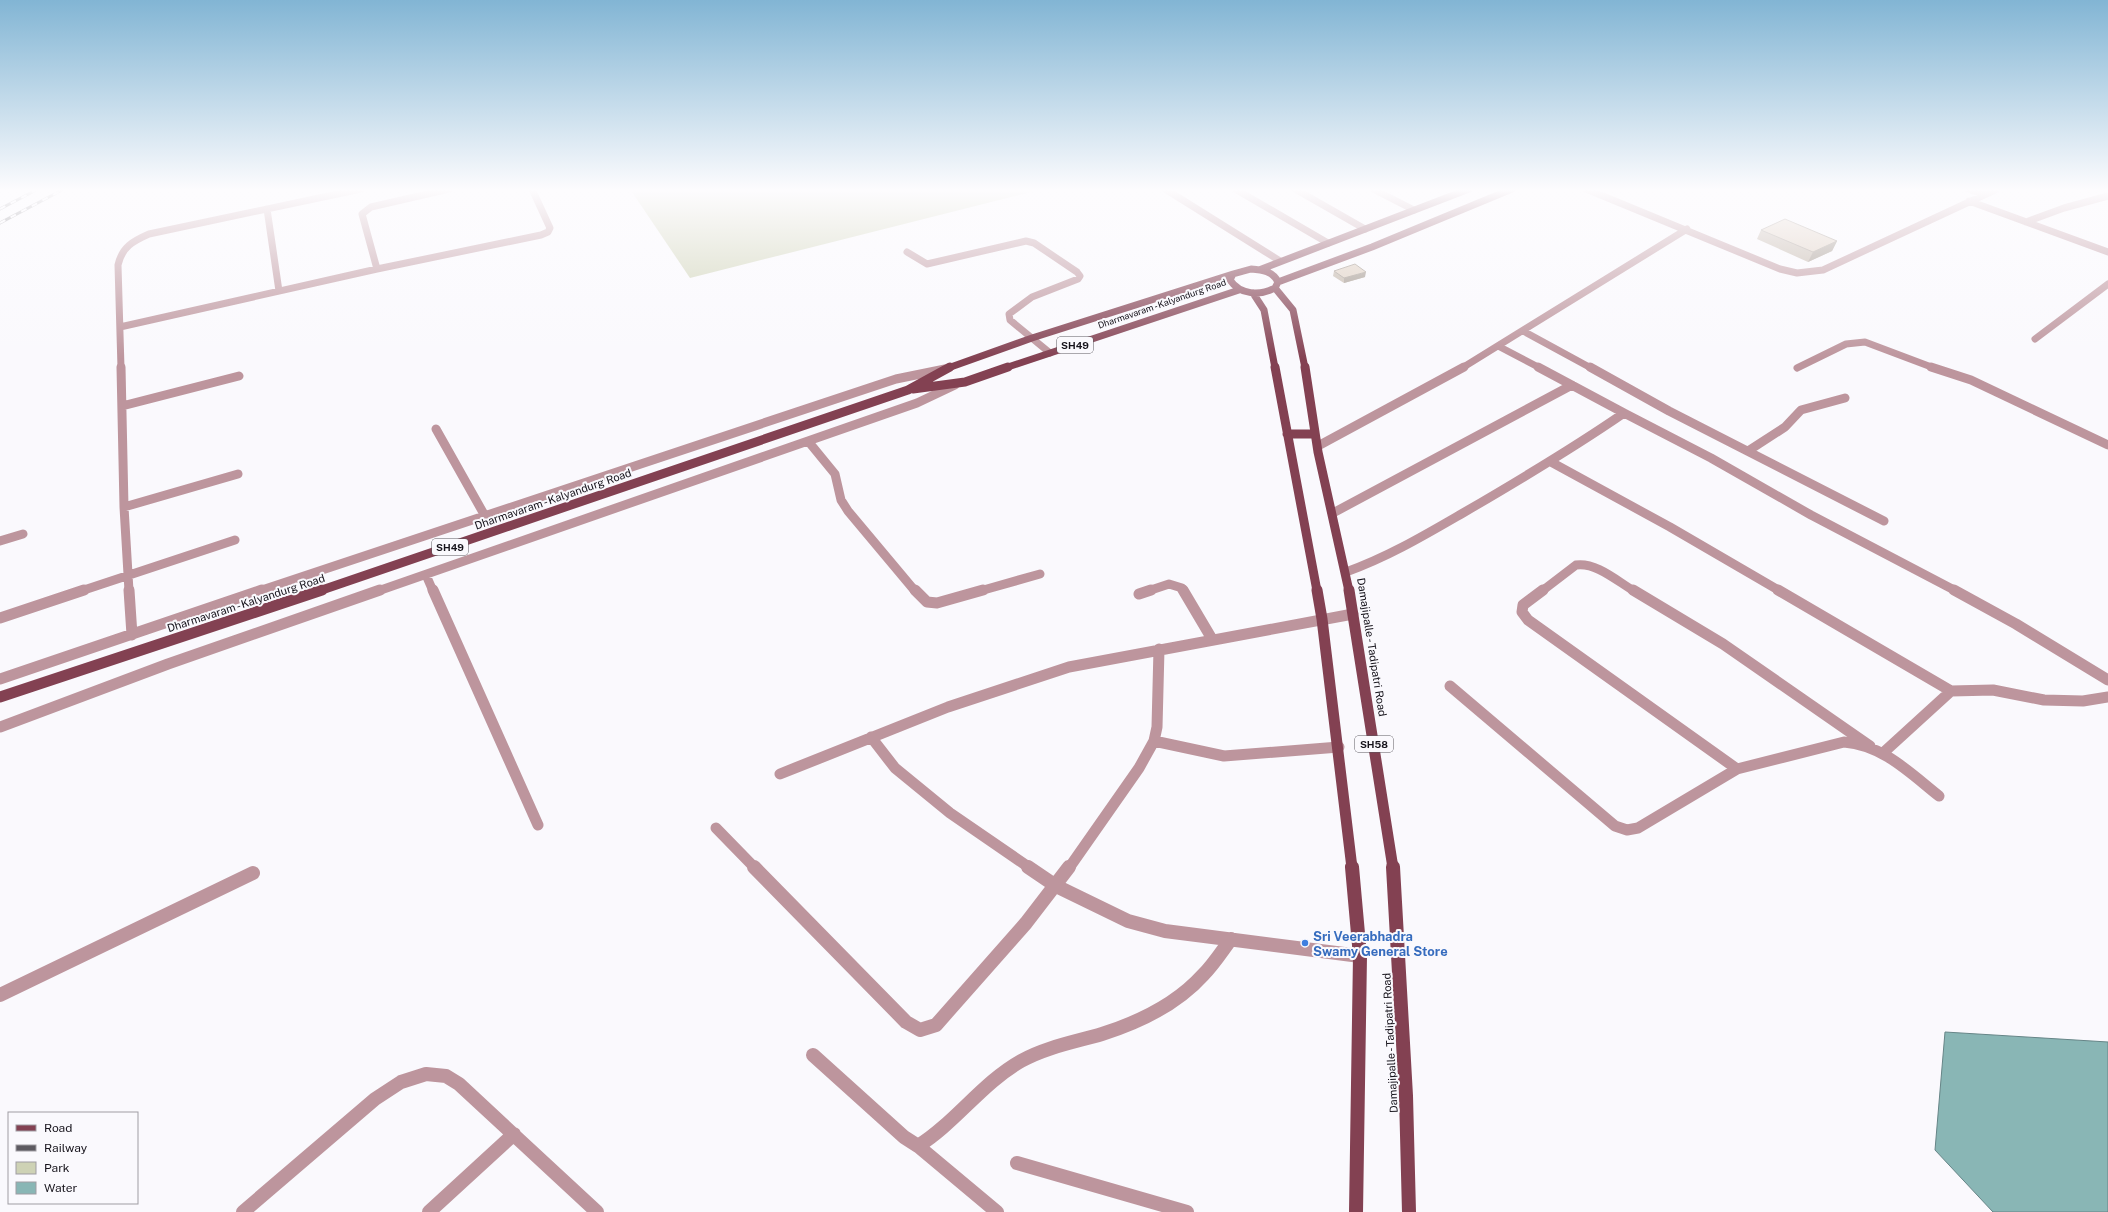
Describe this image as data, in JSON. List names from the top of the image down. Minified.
{"streets":{"main road":["Dharmavaram - Kalyandurg Road","SH49","Damajipalle - Tadipatri Road","SH58"]},"places":["Sri Veerabhadra Swamy General Store"],"legend":["Road","Railway","Park","Water"]}
